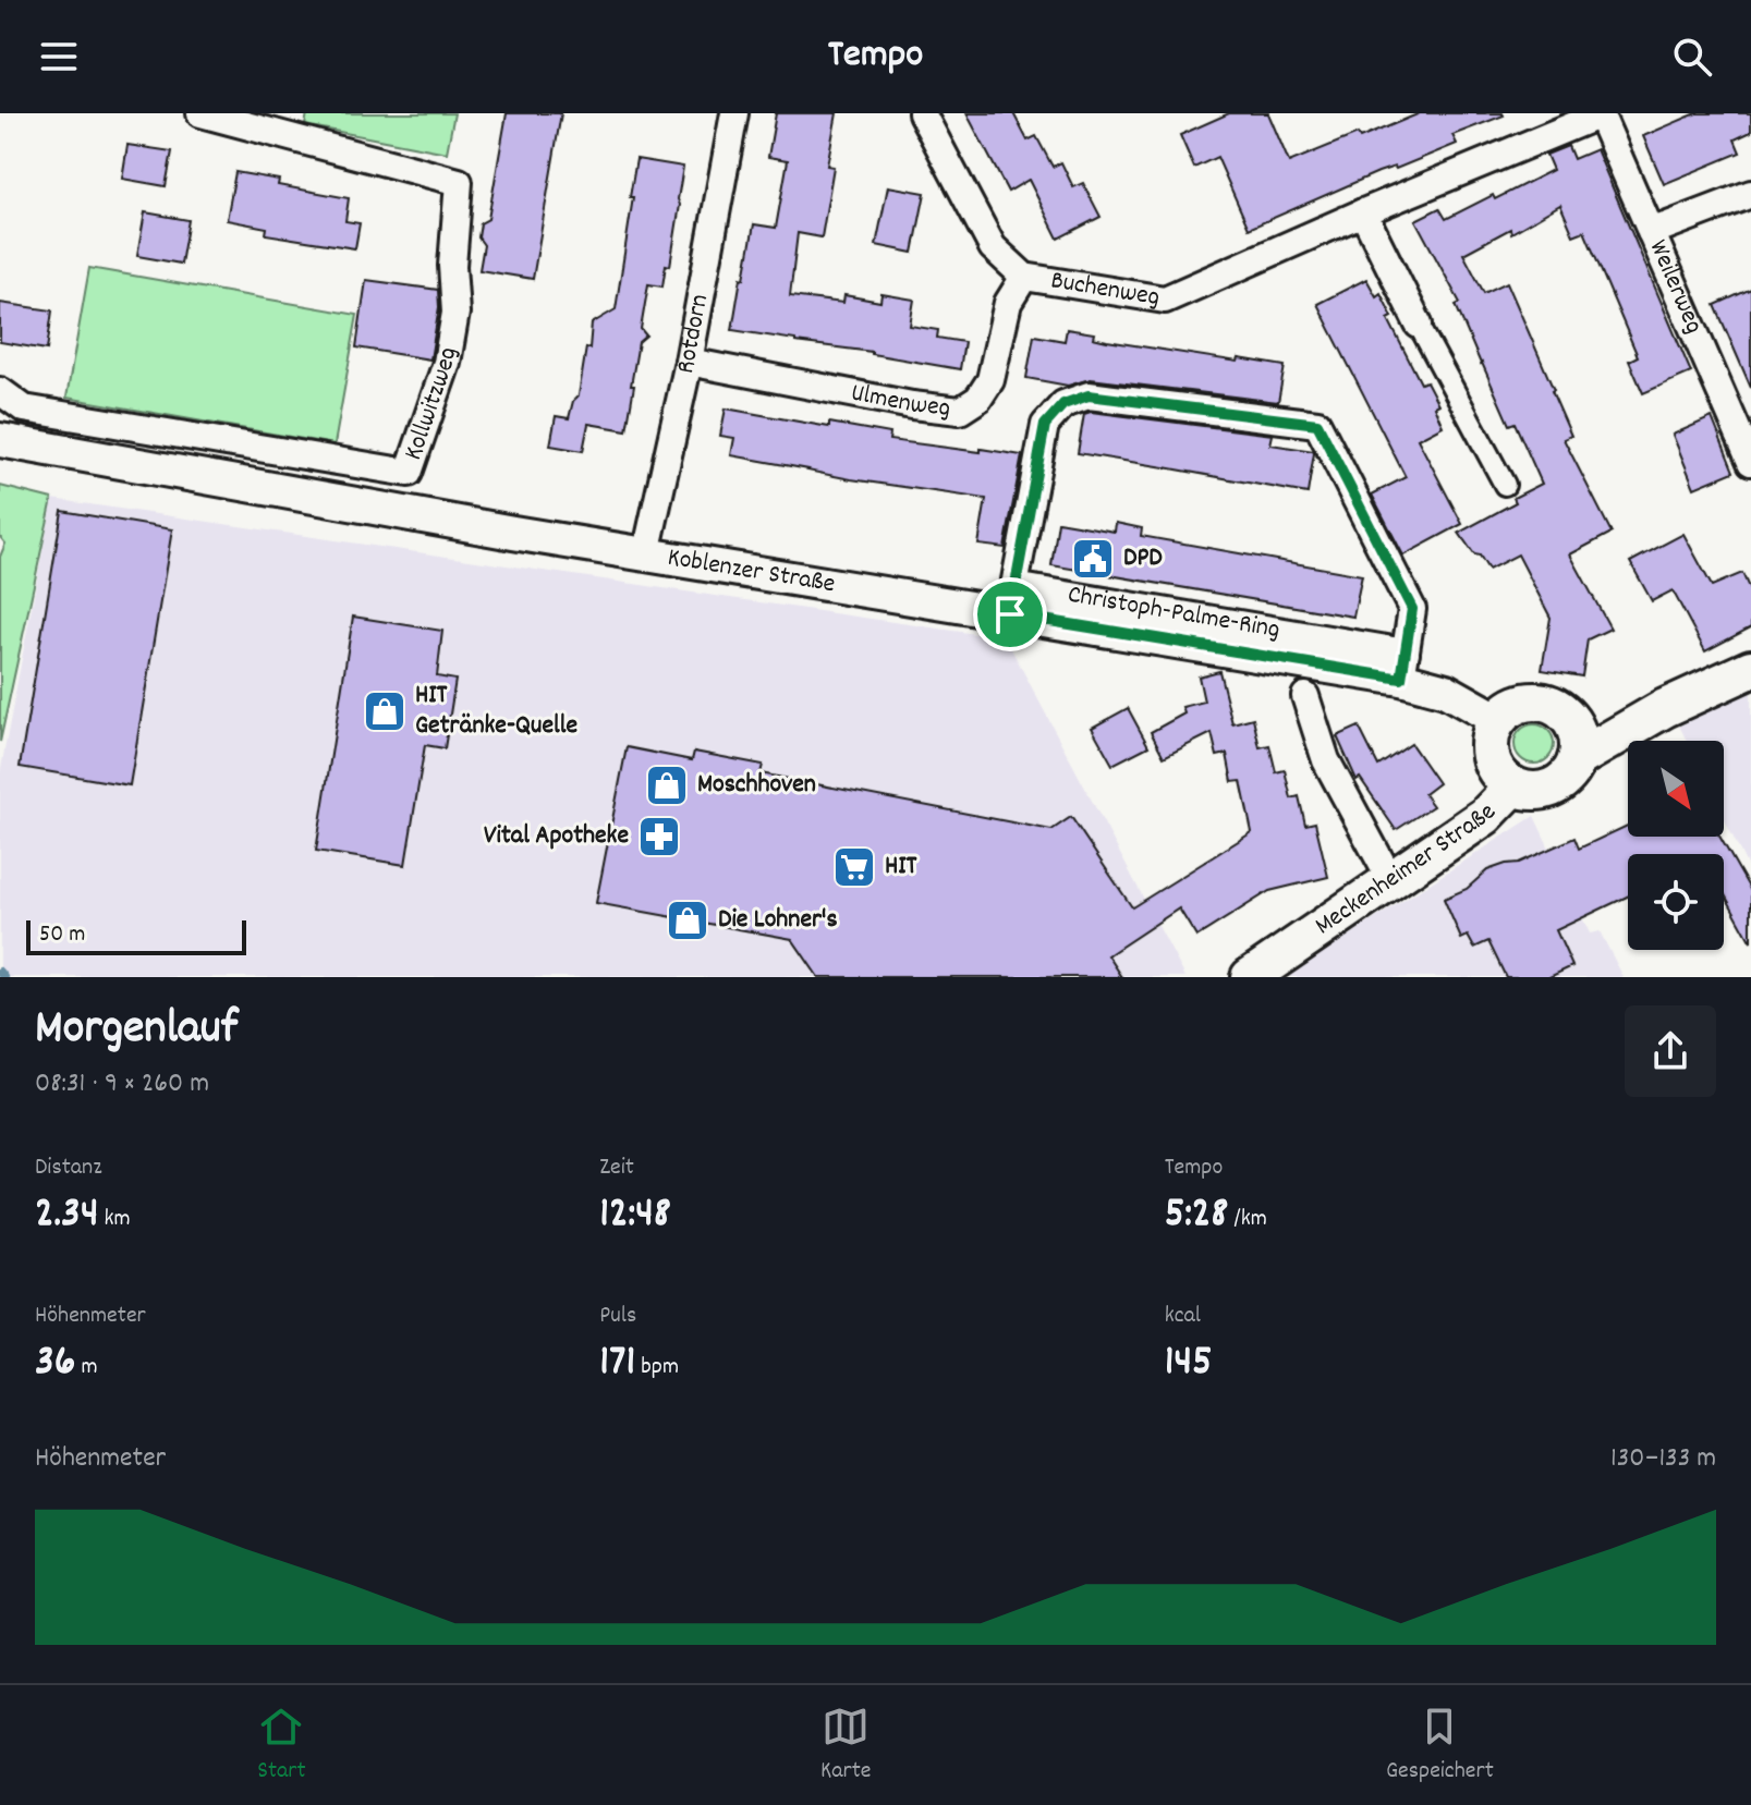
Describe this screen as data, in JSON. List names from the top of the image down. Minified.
{"streets":{"main road":["Meckenheimer Straße"],"street":["Buchenweg","Weilerweg","Rotdorn","Ulmenweg","Kollwitzweg","Koblenzer Straße"]},"crossings":[["Buchenweg","Weilerweg"],["Buchenweg","Ulmenweg"],["Rotdorn","Ulmenweg"],["Rotdorn","Koblenzer Straße"],["Koblenzer Straße","Meckenheimer Straße"]],"places":{"public building":["DPD"],"shop":["HIT Getränke-Quelle","Moschhoven","Die Lohner's"],"pharmacy":["Vital Apotheke"],"supermarket":["HIT"]},"scale_bar":"50 m","north":"bottom right","page":{"header":"Tempo","scale":"50 m","heading":["Morgenlauf","08:31 · 9 × 260 m"],"stats":[["Distanz","2.34 km"],["Zeit","12:48"],["Tempo","5:28 /km"],["Höhenmeter","36 m"],["Puls","171 bpm"],["kcal","145"]],"chart":["Höhenmeter","130–133 m"],"tabs":["Start","Karte","Gespeichert"]}}
